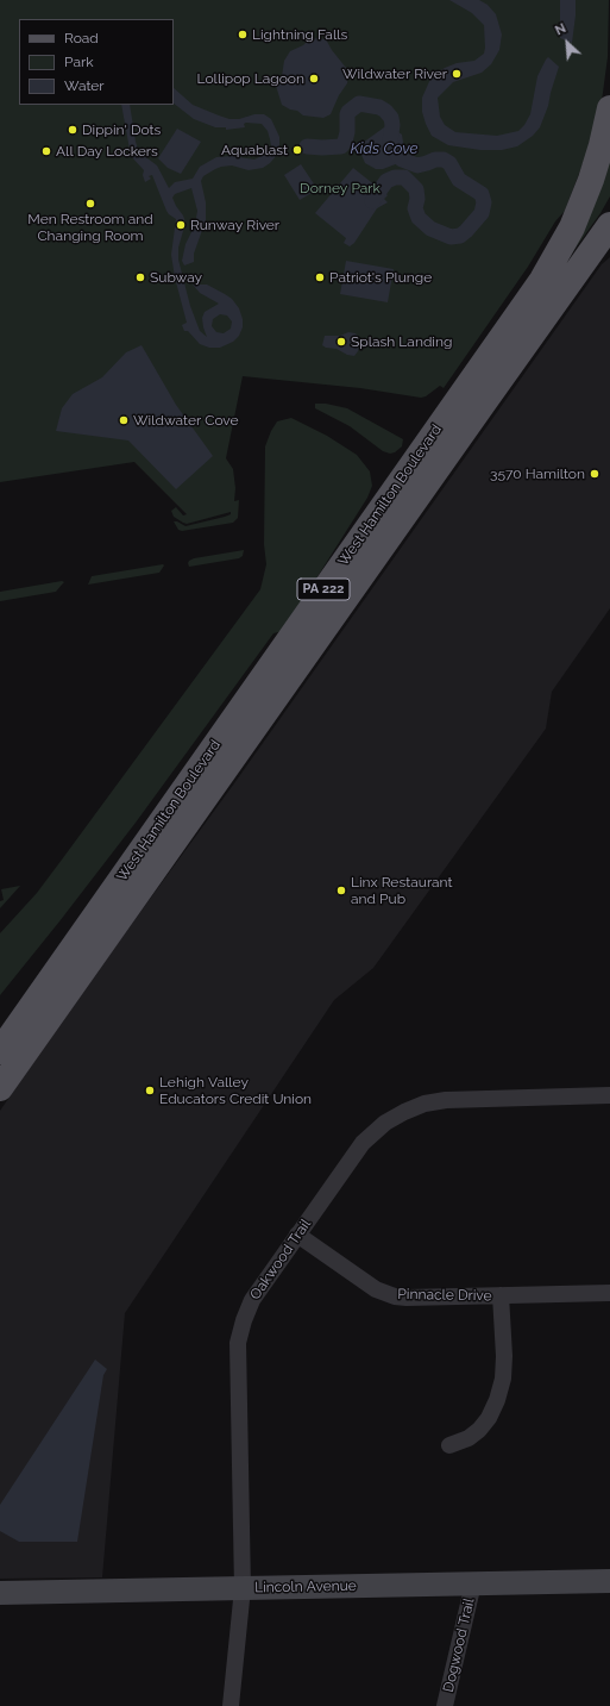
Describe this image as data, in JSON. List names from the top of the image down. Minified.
{"streets":{"main road":["West Hamilton Boulevard","PA 222"],"street":["Oakwood Trail","Pinnacle Drive","Lincoln Avenue","Dogwood Trail"]},"crossings":[["Oakwood Trail","Pinnacle Drive"],["Oakwood Trail","Lincoln Avenue"],["Lincoln Avenue","Dogwood Trail"]],"water":["Kids Cove"],"parks":["Dorney Park"],"places":["Lightning Falls","Wildwater River","Lollipop Lagoon","Dippin' Dots","Aquablast","All Day Lockers","Men Restroom and Changing Room","Runway River","Subway","Patriot's Plunge","Splash Landing","Wildwater Cove","3570 Hamilton","Linx Restaurant and Pub","Lehigh Valley Educators Credit Union"],"legend":["Road","Park","Water"],"north":"top left"}
